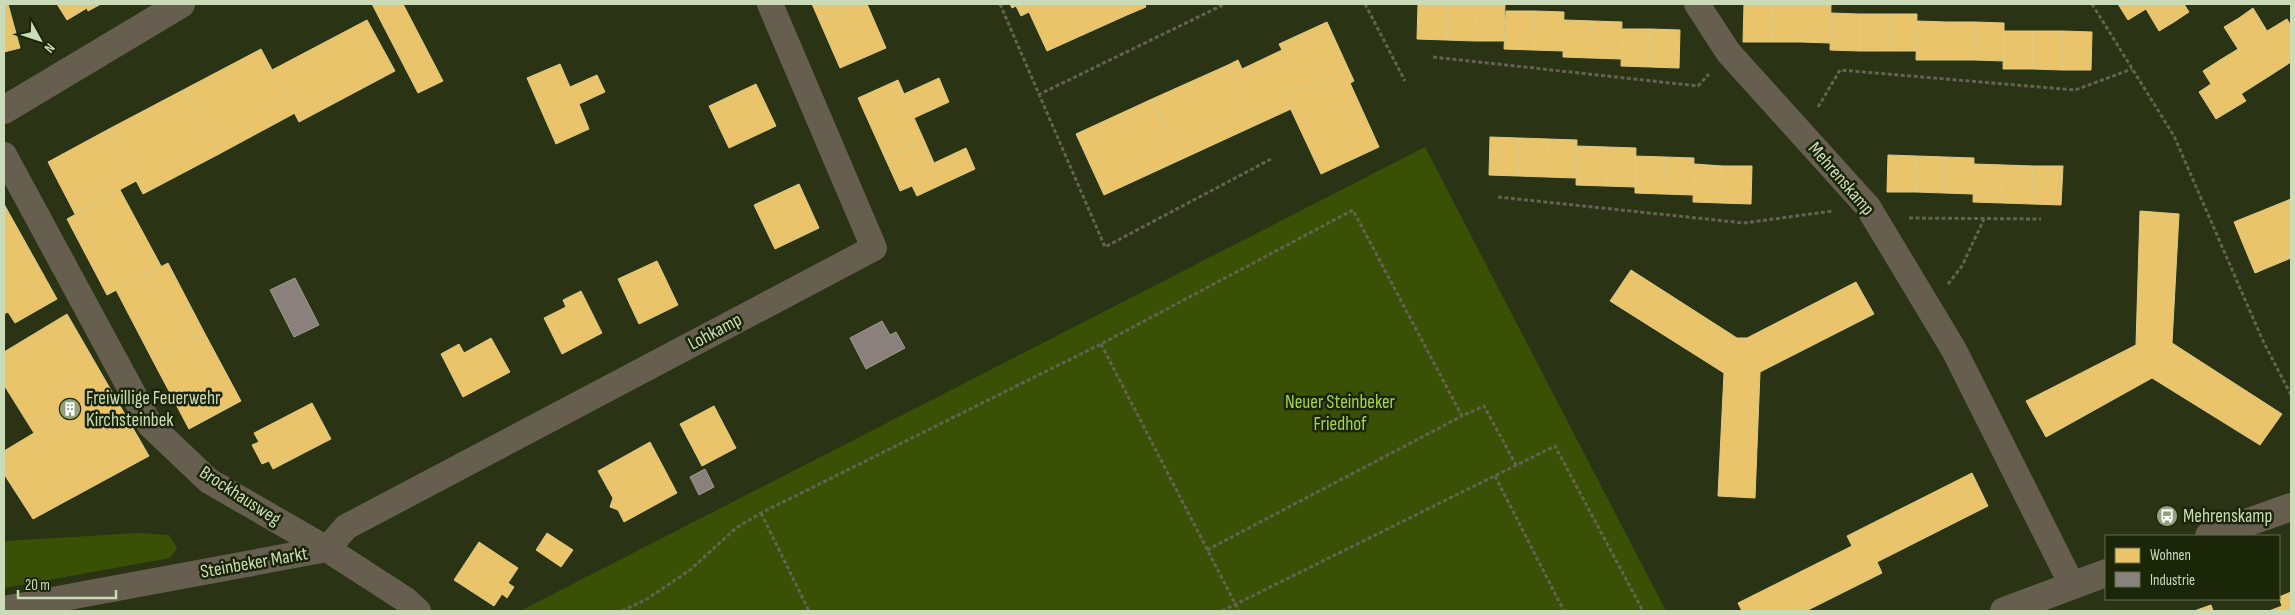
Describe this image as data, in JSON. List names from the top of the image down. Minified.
{"streets":{"street":["Mehrenskamp","Lohkamp","Brockhausweg","Steinbeker Markt"]},"crossings":[["Lohkamp","Brockhausweg"],["Lohkamp","Steinbeker Markt"],["Brockhausweg","Steinbeker Markt"]],"parks":["Neuer Steinbeker Friedhof"],"places":{"building":["Freiwillige Feuerwehr Kirchsteinbek"],"bus stop":["Mehrenskamp"]},"legend":["Wohnen","Industrie"],"scale_bar":"20 m","north":"bottom right"}
